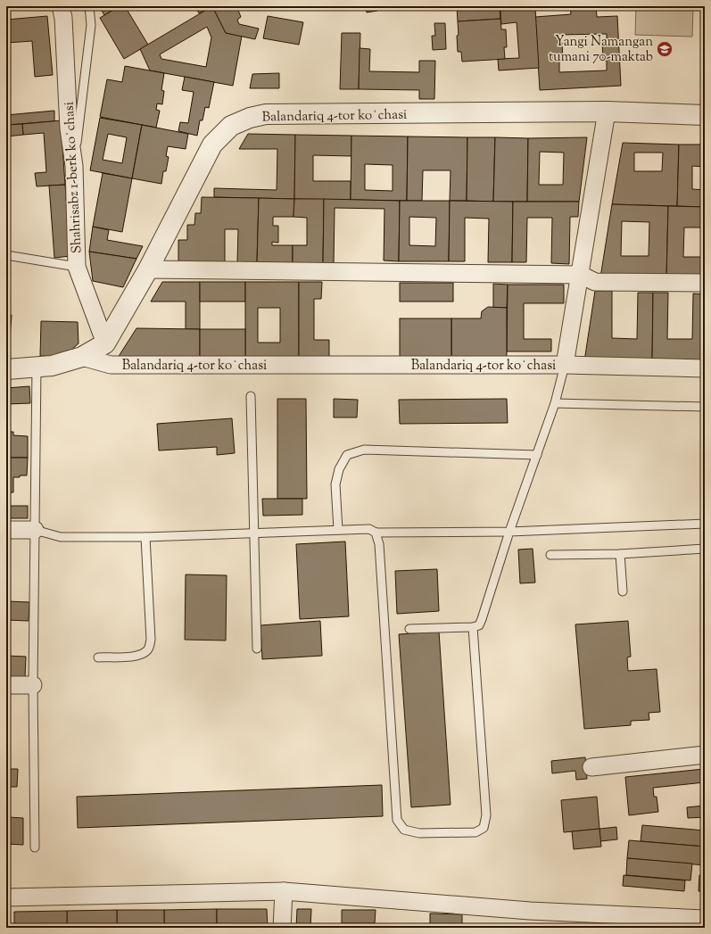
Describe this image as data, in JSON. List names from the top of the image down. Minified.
{"streets":{"street":["Balandariq 4-tor koʻchasi","Shahrisabz 1-berk koʻchasi"]},"crossings":[["Balandariq 4-tor koʻchasi","Shahrisabz 1-berk koʻchasi"]],"places":{"school or university":["Yangi Namangan tumani 70-maktab"]}}
